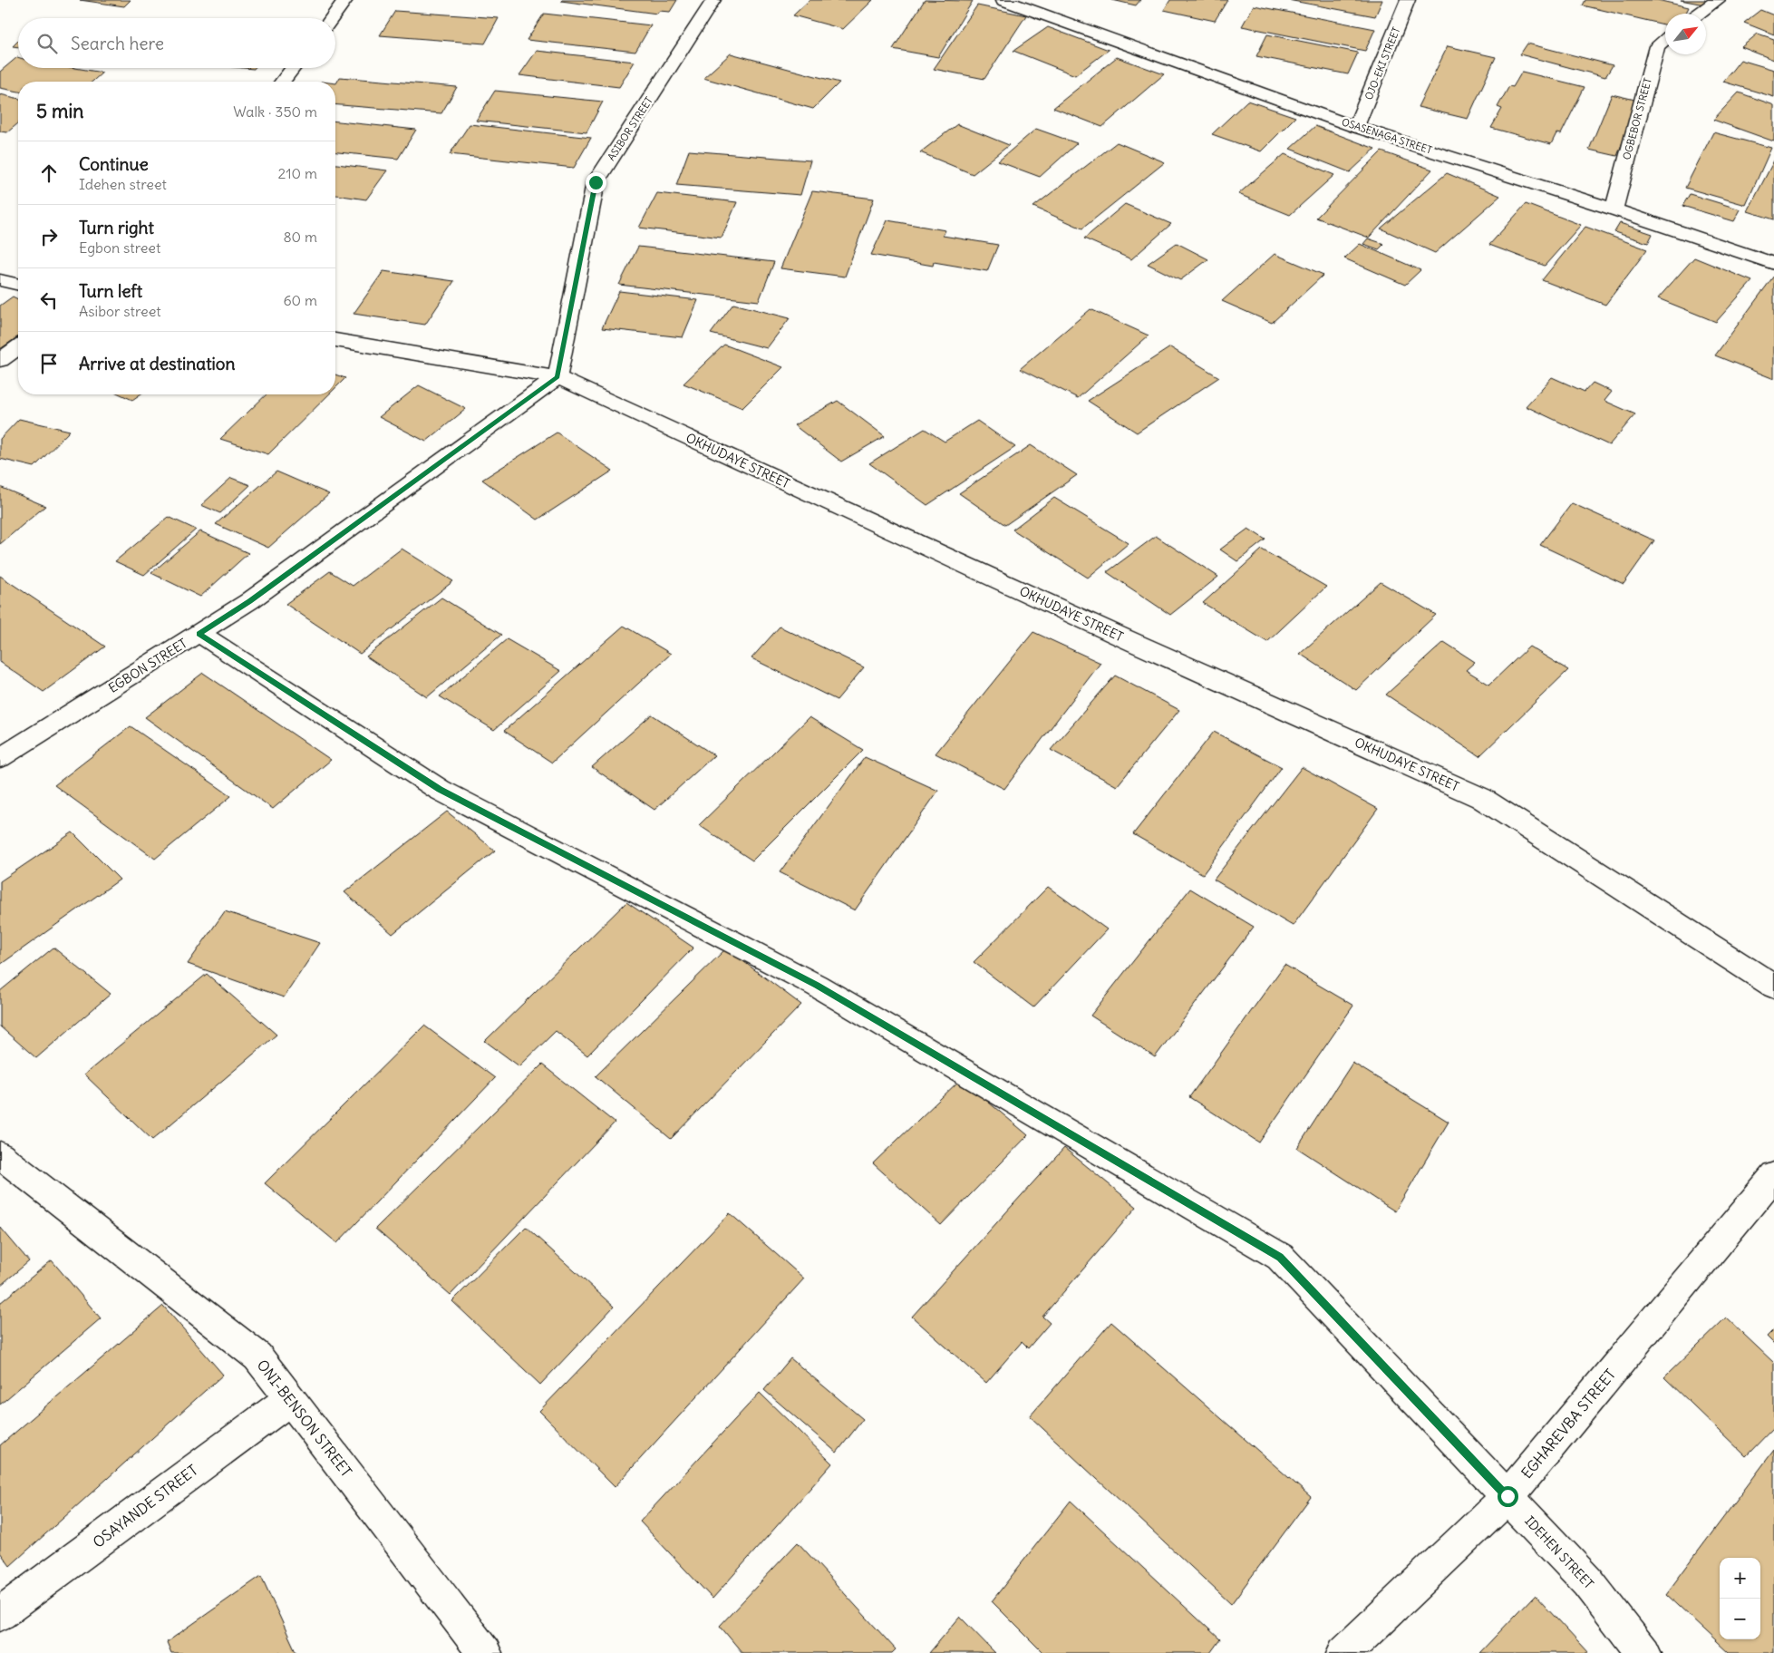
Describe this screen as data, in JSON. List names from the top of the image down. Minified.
{"streets":{"street":["OJO-EKI STREET","OGBEBOR STREET","ASIBOR STREET","OSASENAGA STREET","OKHUDAYE STREET","EGBON STREET","ONI-BENSON STREET","EGHAREVBA STREET","OSAYANDE STREET","IDEHEN STREET"]},"crossings":[["OJO-EKI STREET","OSASENAGA STREET"],["OGBEBOR STREET","OSASENAGA STREET"],["ASIBOR STREET","OKHUDAYE STREET"],["ASIBOR STREET","EGBON STREET"],["OKHUDAYE STREET","EGBON STREET"],["EGBON STREET","IDEHEN STREET"],["ONI-BENSON STREET","OSAYANDE STREET"],["EGHAREVBA STREET","IDEHEN STREET"]],"north":"top right","page":{"search":"Search here","heading":["5 min","Walk · 350 m"],"list":[["Continue","Idehen street","210 m"],["Turn right","Egbon street","80 m"],["Turn left","Asibor street","60 m"],"Arrive at destination"],"map_buttons":["+","−"]}}
